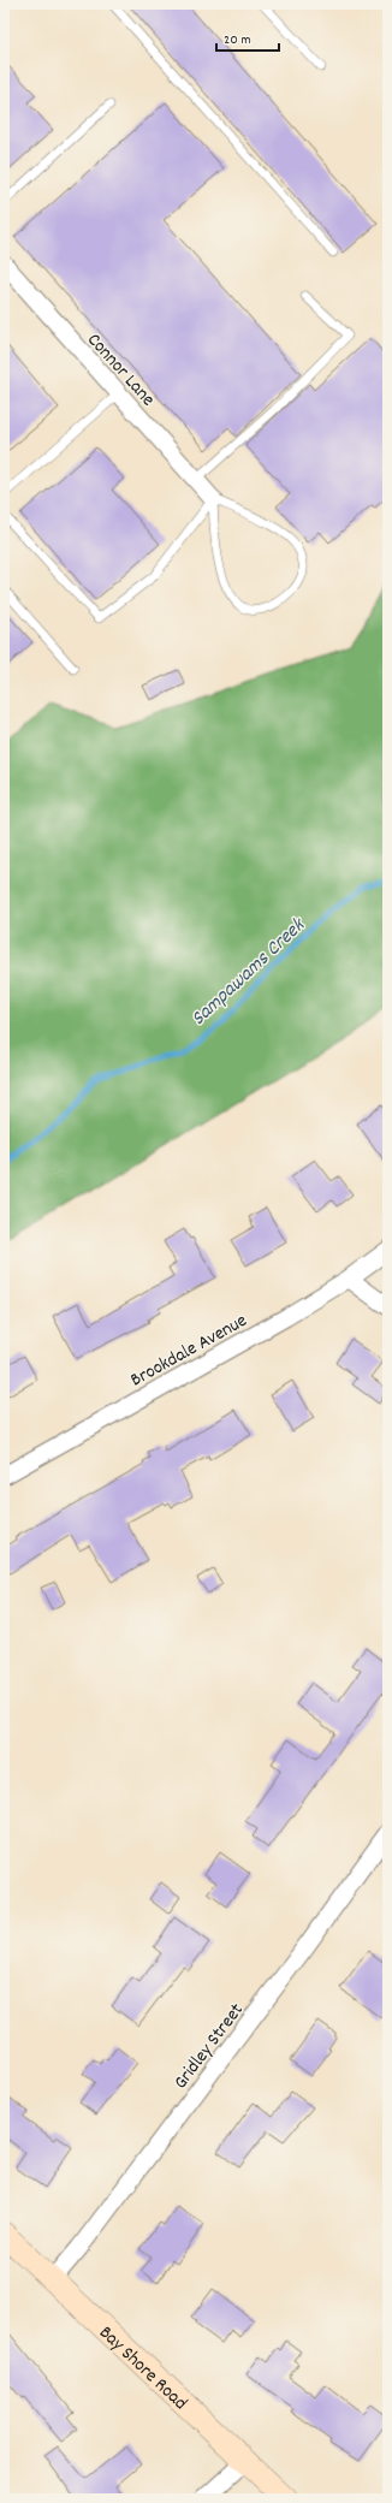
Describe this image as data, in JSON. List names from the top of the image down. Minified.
{"streets":{"main road":["Bay Shore Road"],"street":["Connor Lane","Brookdale Avenue","Gridley Street"]},"crossings":[["Gridley Street","Bay Shore Road"]],"water":["Sampawams Creek"],"scale_bar":"20 m"}
